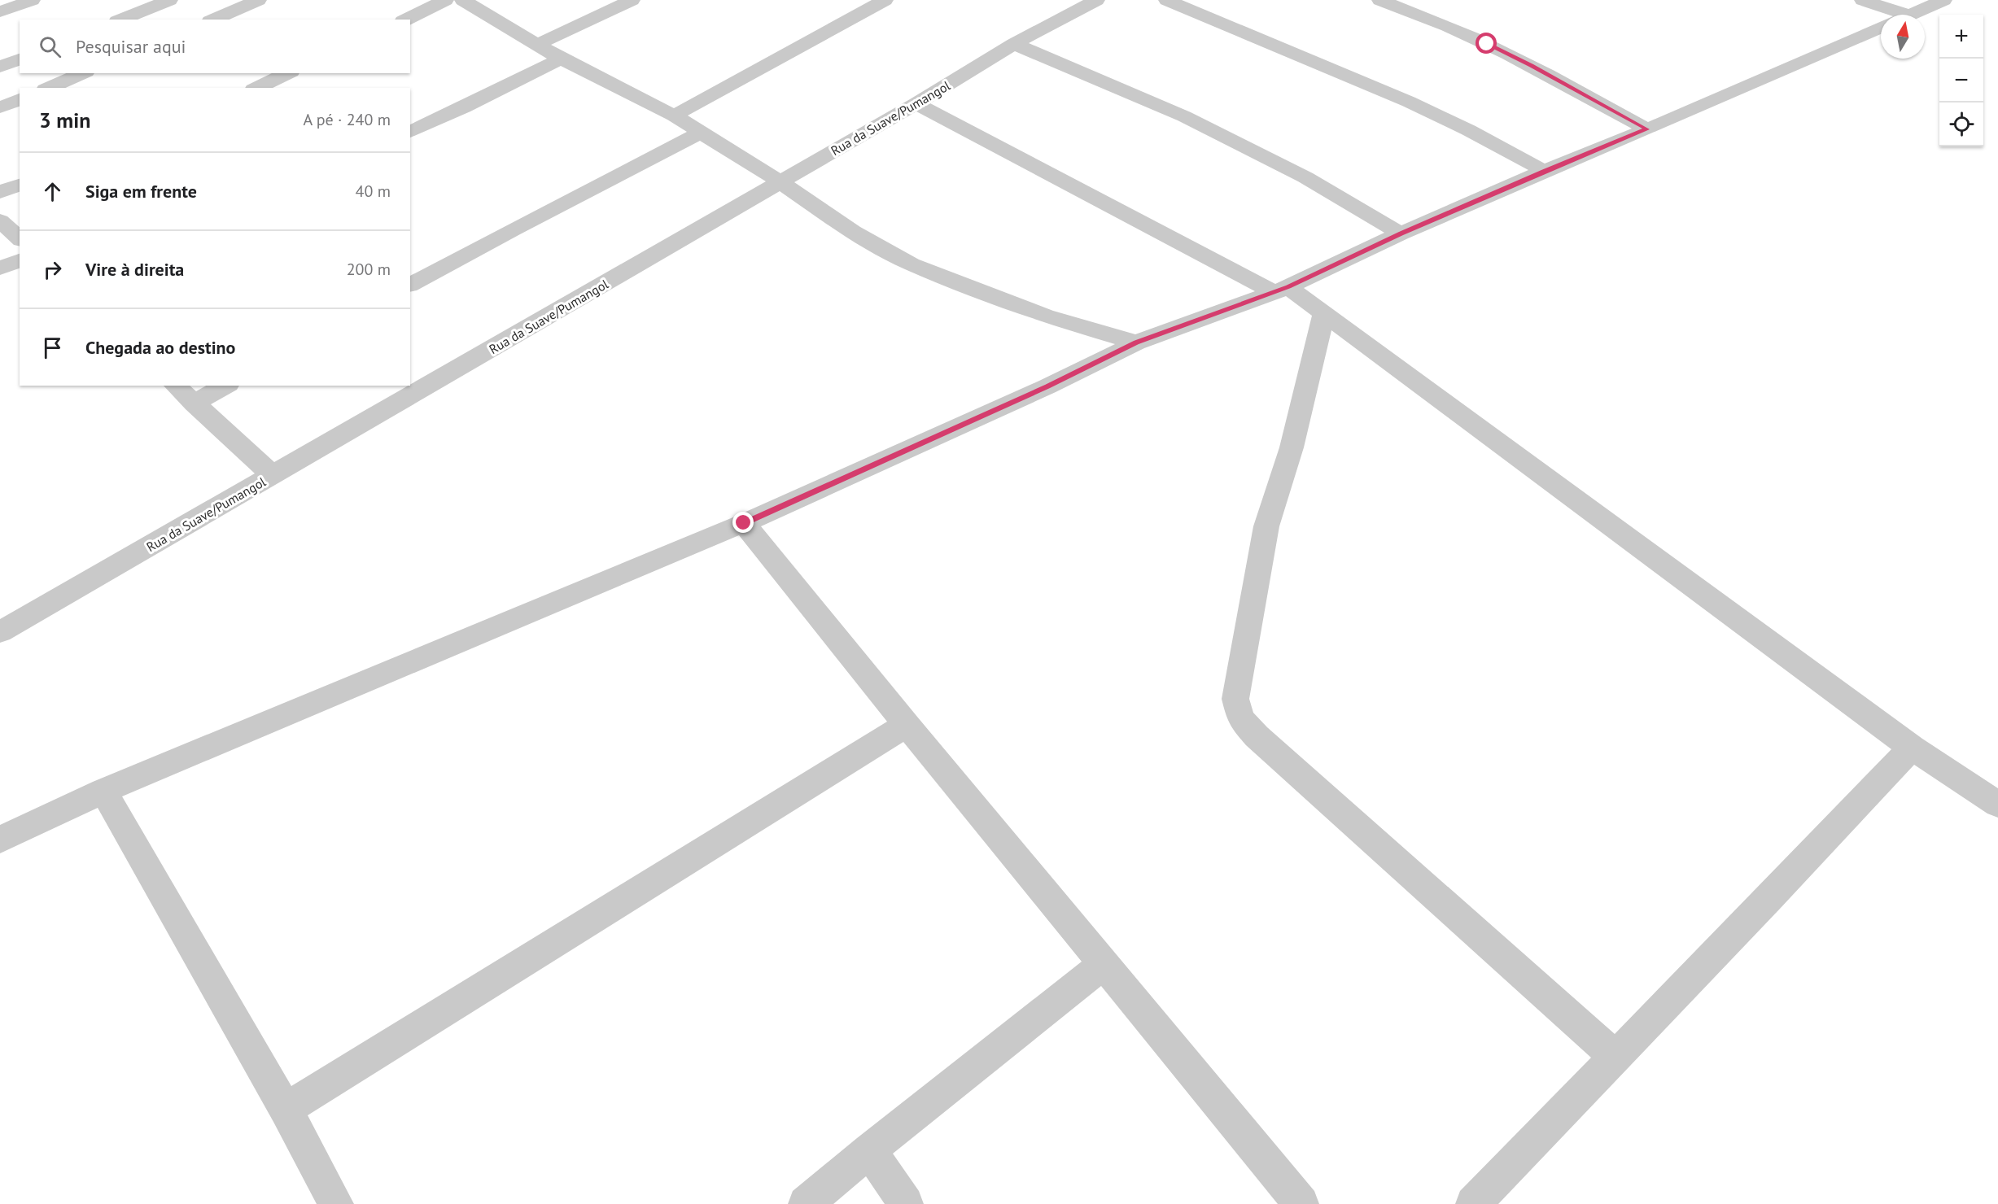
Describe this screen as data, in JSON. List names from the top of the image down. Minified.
{"streets":{"street":["Rua da Suave/Pumangol"]},"north":"top","page":{"map_buttons":["+","−"],"search":"Pesquisar aqui","heading":["3 min","A pé · 240 m"],"list":[["Siga em frente","40 m"],["Vire à direita","200 m"],"Chegada ao destino"]}}
